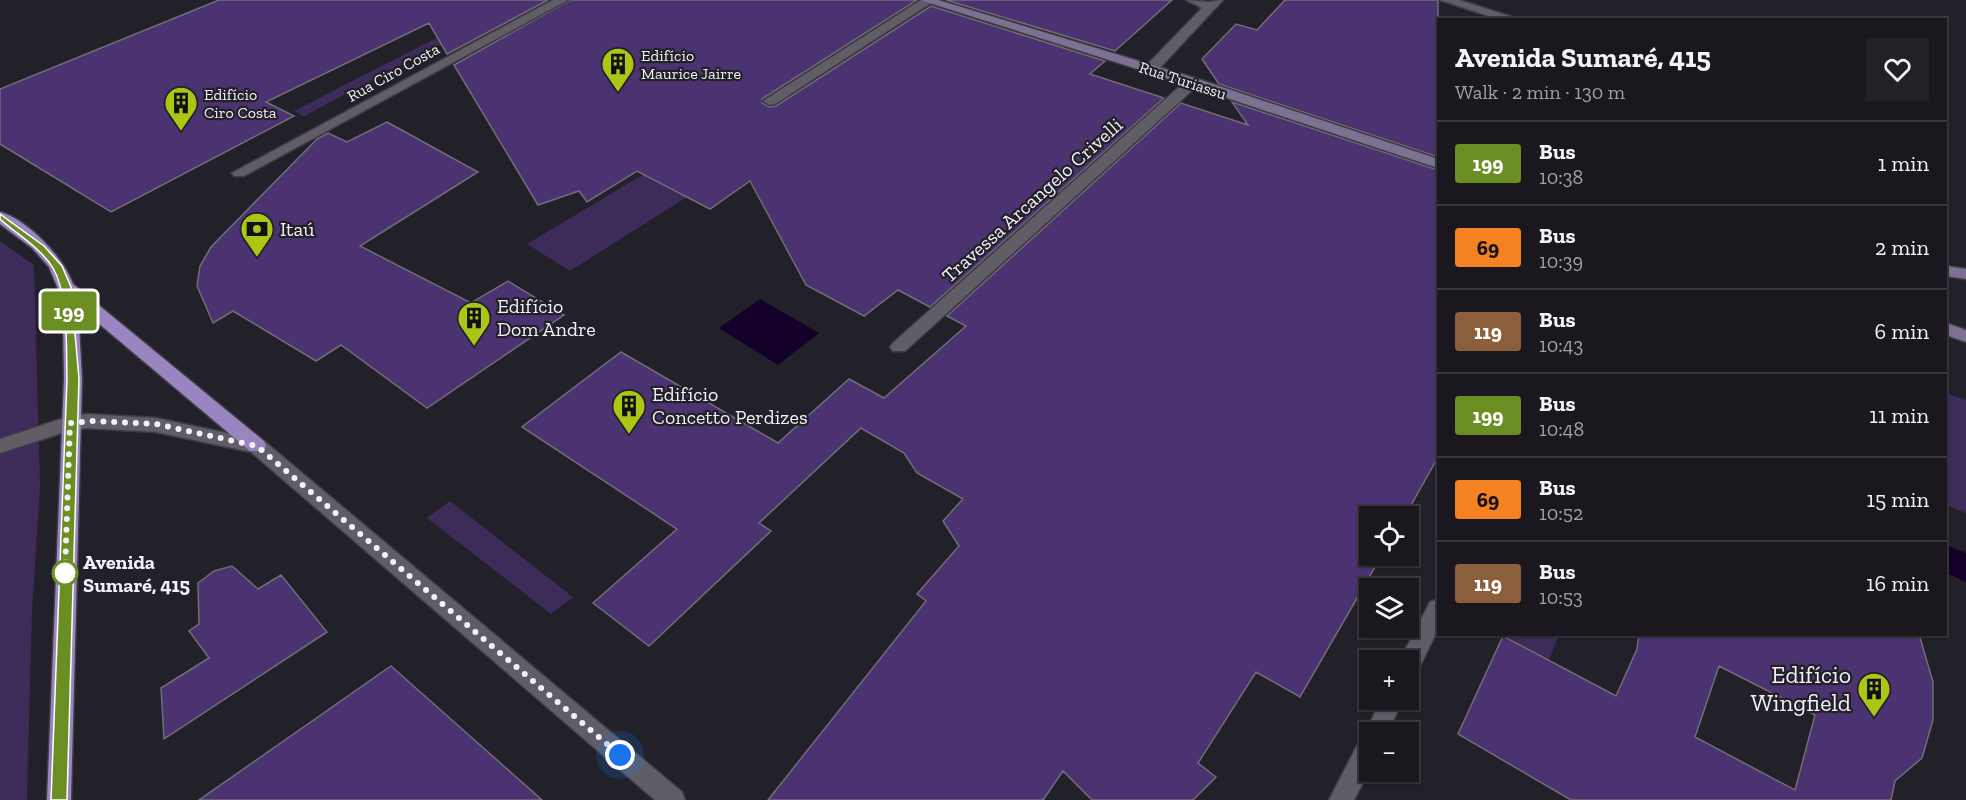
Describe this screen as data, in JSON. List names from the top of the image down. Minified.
{"streets":{"street":["Rua Ciro Costa","Rua Turiassu","Travessa Arcangelo Crivelli"]},"crossings":[["Rua Turiassu","Travessa Arcangelo Crivelli"]],"places":{"building":["Edifício Maurice Jairre","Edifício Ciro Costa","Edifício Dom Andre","Edifício Concetto Perdizes","Edifício Wingfield"],"bank":["Itaú"],"other":["Avenida Sumaré, 415"]},"lines":["bus line 199"],"page":{"on_map":"199","heading":["Avenida Sumaré, 415","Walk · 2 min · 130 m"],"list":[{"mark":"199","name":"Bus","note":"10:38","value":"1 min"},{"mark":"69","name":"Bus","note":"10:39","value":"2 min"},{"mark":"119","name":"Bus","note":"10:43","value":"6 min"},{"mark":"199","name":"Bus","note":"10:48","value":"11 min"},{"mark":"69","name":"Bus","note":"10:52","value":"15 min"},{"mark":"119","name":"Bus","note":"10:53","value":"16 min"}],"map_buttons":["+","−"]}}
